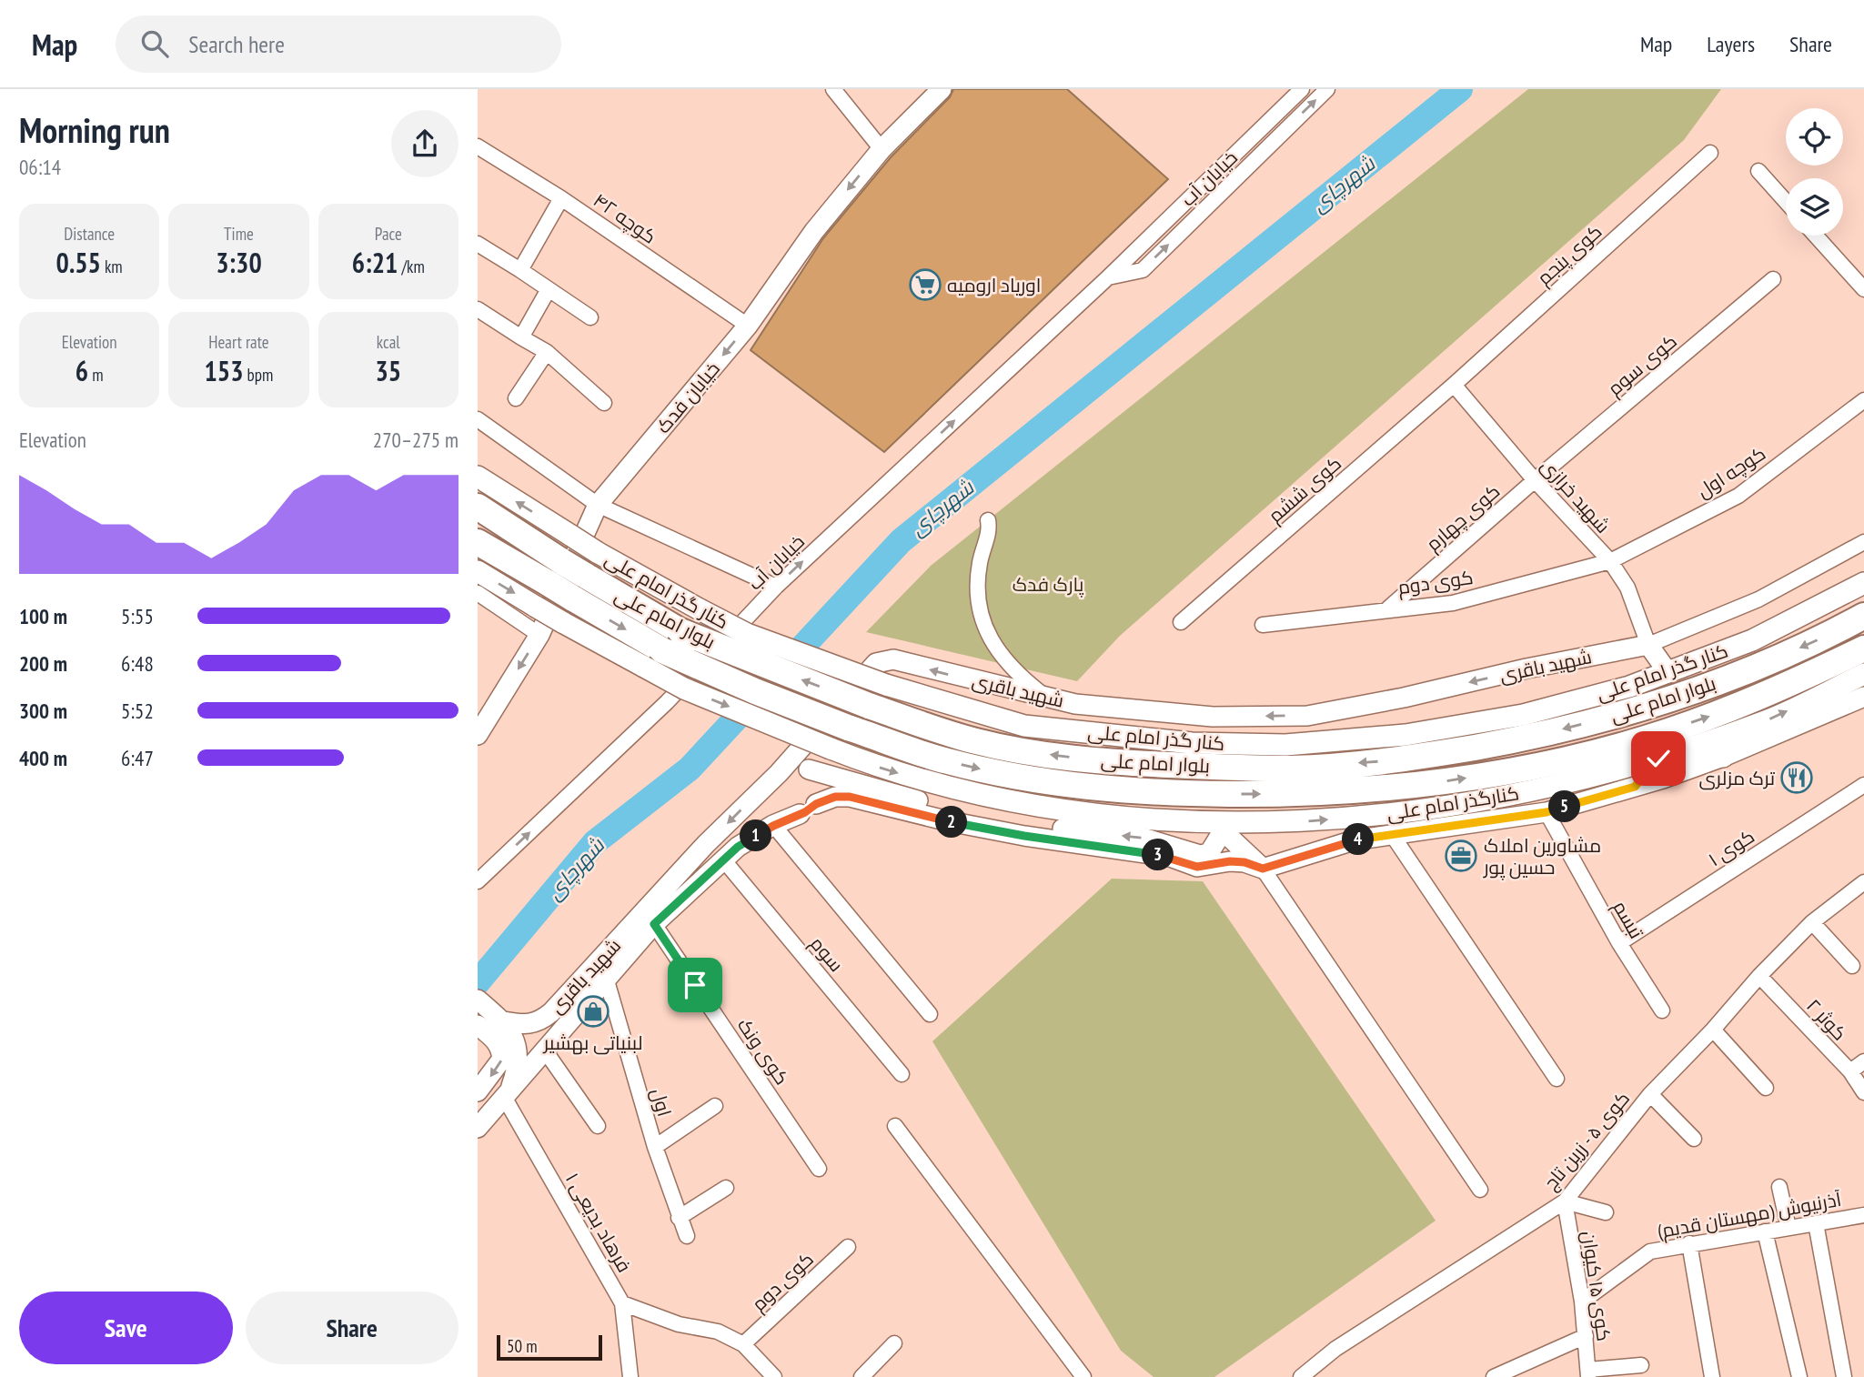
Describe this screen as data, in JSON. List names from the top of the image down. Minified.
{"streets":{"highway":["بلوار امام علی"],"main road":["کنار گذر امام علی","کنارگذر امام علی"],"street":["خیابان آب","کوچه ۴۲","کوی پنجم","کوی سوم","خیابان فدک","کوچه اول","کوی ششم","شهید خرازی","کوی چهارم","کوی دوم","شهید باقری","کوی ۱","تبسم","سوم","کوثر ۲","کوی ونک","اول","کوی ۵ - زرین تاج","آذرنیوش (مهستان قدیم)","فرهاد بدیعی ۱","کوی ۱۵ کیوان"]},"crossings":[["کوچه ۴۲","خیابان فدک"],["کوی پنجم","کوی ششم"],["کوی پنجم","شهید خرازی"],["کوی سوم","شهید خرازی"],["کوی سوم","کوی چهارم"],["کوچه اول","شهید خرازی"],["کوچه اول","کوی دوم"],["کوی ششم","شهید خرازی"],["شهید خرازی","کوی چهارم"],["شهید خرازی","کوی دوم"],["شهید خرازی","شهید باقری"],["کوی چهارم","کوی دوم"],["شهید باقری","سوم"],["شهید باقری","کوی ونک"],["شهید باقری","اول"],["شهید باقری","فرهاد بدیعی ۱"],["کوی ۱","تبسم"],["کوثر ۲","کوی ۵ - زرین تاج"],["کوی ۵ - زرین تاج","کوی ۱۵ کیوان"],["آذرنیوش (مهستان قدیم)","کوی ۱۵ کیوان"]],"one_way":["خیابان آب","خیابان فدک","کنارگذر امام علی"],"water":["شهرچای"],"parks":["پارک فدک"],"places":{"supermarket":["اوریاد ارومیه"],"restaurant":["ترک مزلری"],"office":["مشاورین املاک حسین پور"],"shop":["لبنیاتی بهشیر"]},"scale_bar":"50 m","page":{"header":"Map","search":"Search here","nav":["Map","Layers","Share"],"heading":["Morning run","06:14"],"stats":[["Distance","0.55 km"],["Time","3:30"],["Pace","6:21 /km"],["Elevation","6 m"],["Heart rate","153 bpm"],["kcal","35"]],"chart":["Elevation","270–275 m"],"list":[{"name":"100 m","note":"5:55"},{"name":"200 m","note":"6:48"},{"name":"300 m","note":"5:52"},{"name":"400 m","note":"6:47"}],"pins":["5","2","1","4","3"],"buttons":["Save","Share"],"scale":"50 m"}}
